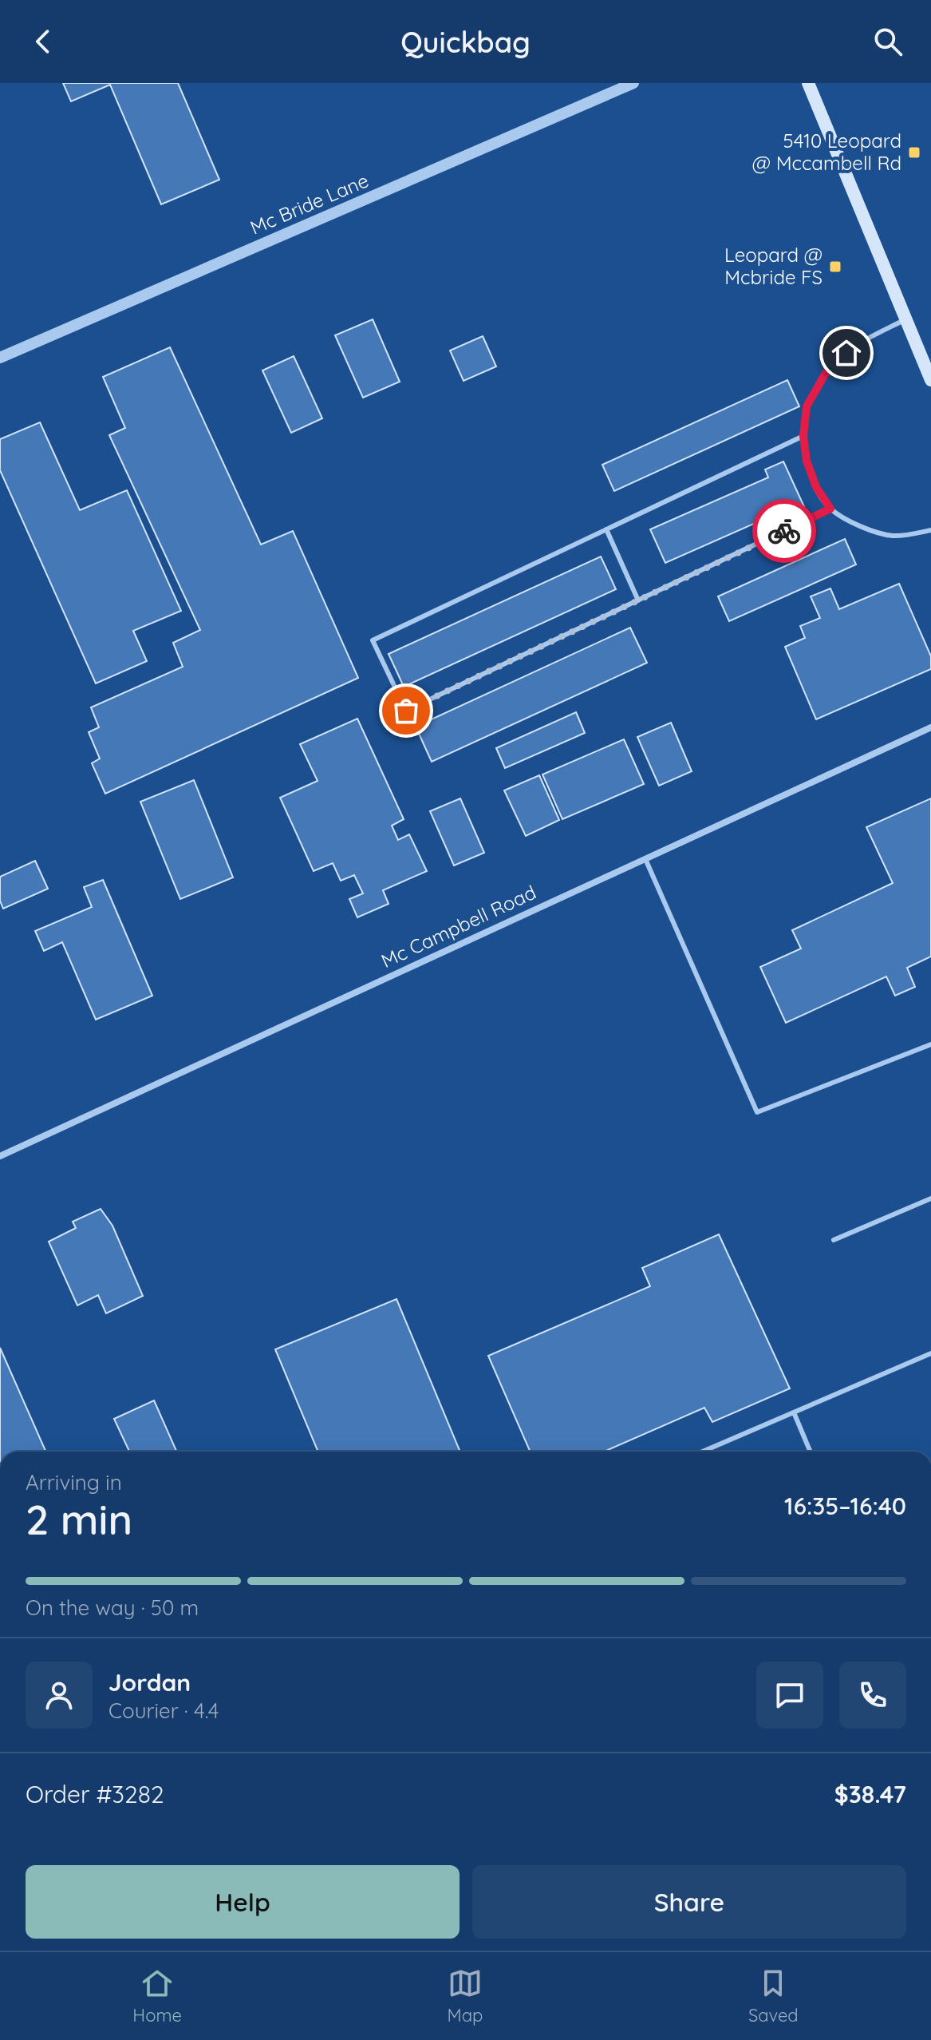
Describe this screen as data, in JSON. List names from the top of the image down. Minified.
{"streets":{"street":["Mc Bride Lane","Mc Campbell Road"]},"places":{"transit":["5410 Leopard @ Mccambell Rd","Leopard @ Mcbride FS"]},"page":{"header":"Quickbag","heading":["2 min","Arriving in","16:35–16:40"],"panel":["Jordan","Courier · 4.4","Order #3282","$38.47"],"bar":"On the way · 50 m","buttons":["Help","Share"],"tabs":["Home","Map","Saved"]}}
